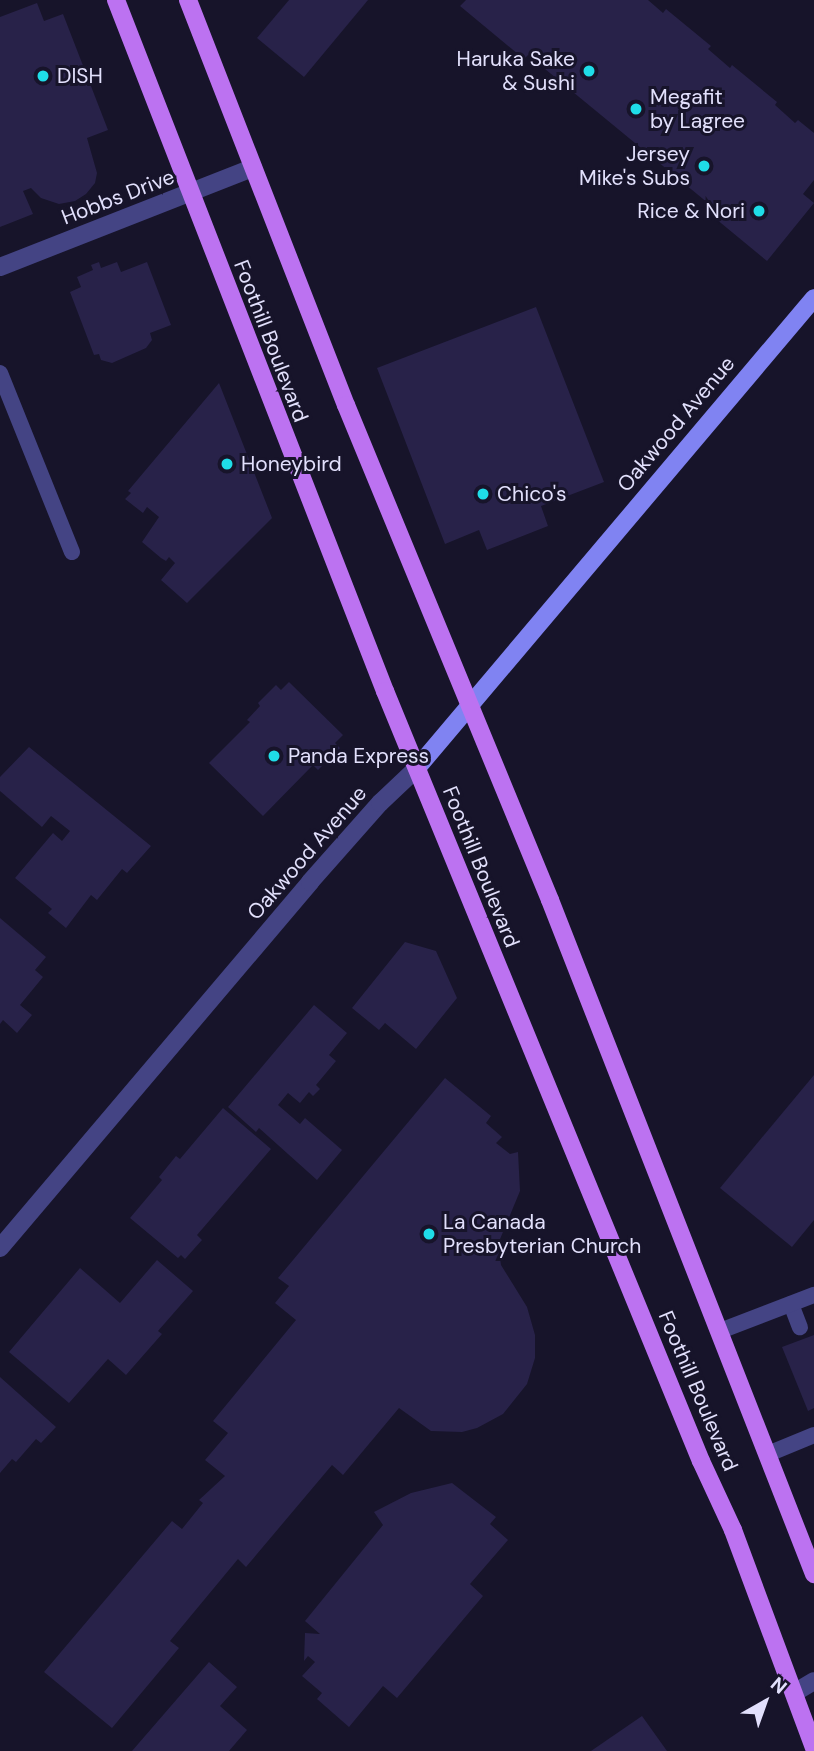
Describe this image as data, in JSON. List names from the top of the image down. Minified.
{"streets":{"main road":["Foothill Boulevard"],"street":["Hobbs Drive","Oakwood Avenue"]},"crossings":[["Hobbs Drive","Foothill Boulevard"],["Foothill Boulevard","Oakwood Avenue"]],"places":["Haruka Sake & Sushi","DISH","Megafit by Lagree","Jersey Mike's Subs","Rice & Nori","Honeybird","Chico's","Panda Express","La Canada Presbyterian Church"],"north":"top right"}
